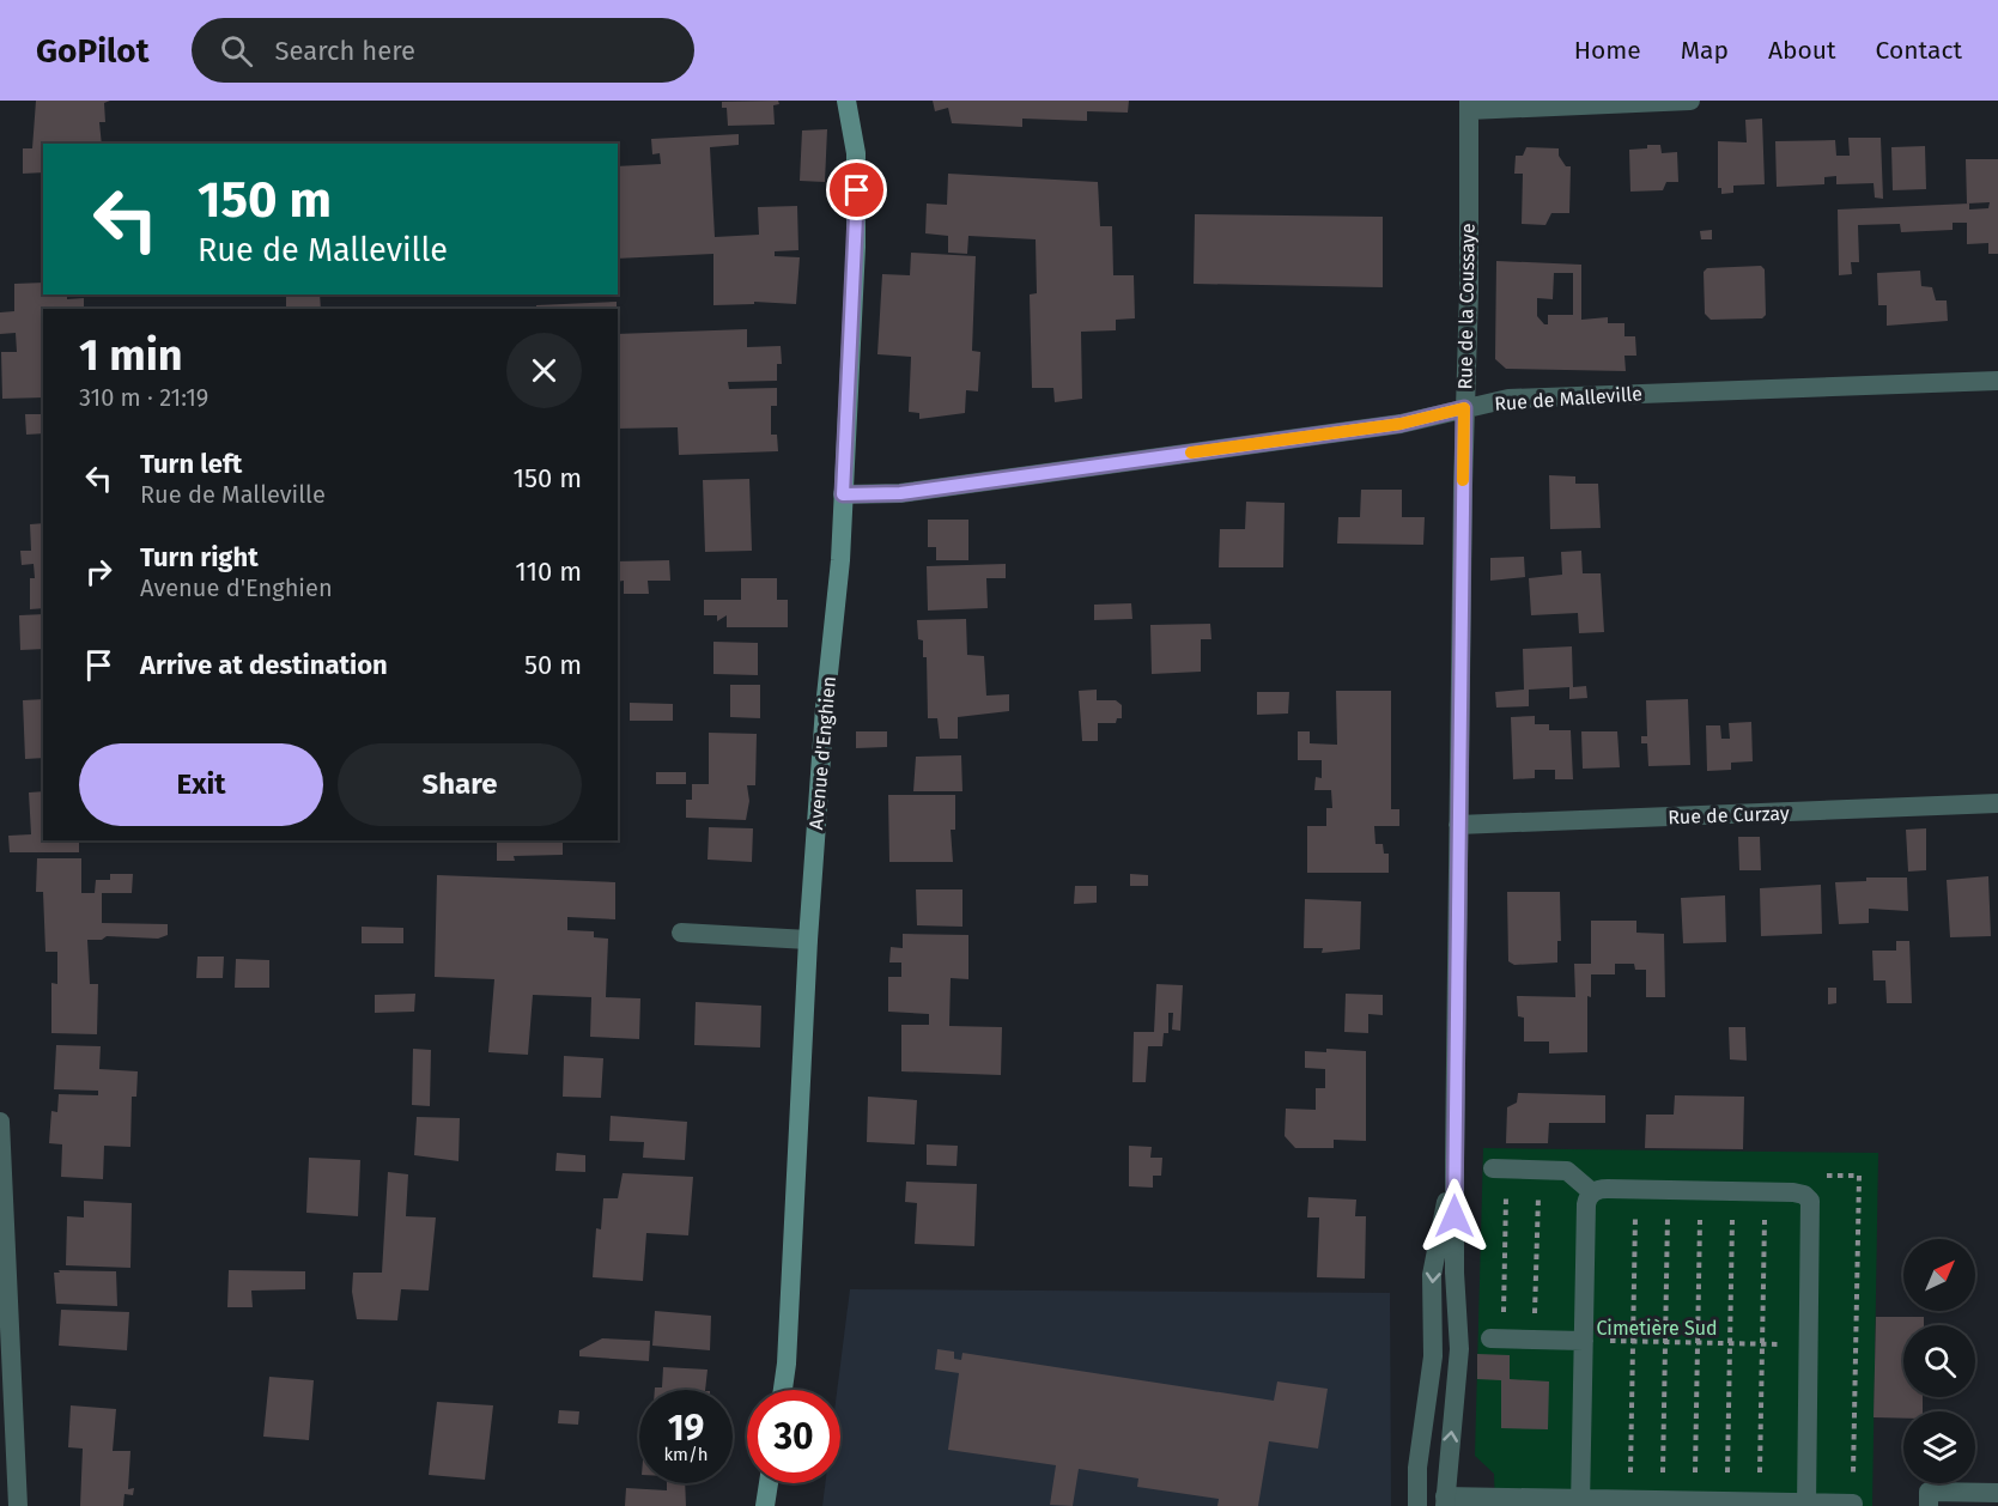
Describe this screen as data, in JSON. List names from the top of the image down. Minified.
{"streets":{"main road":["Avenue d'Enghien"],"street":["Rue de la Coussaye","Rue de Malleville","Rue de Curzay"]},"crossings":[["Rue de la Coussaye","Rue de Malleville"],["Rue de la Coussaye","Rue de Curzay"],["Rue de Malleville","Avenue d'Enghien"]],"parks":["Cimetière Sud"],"north":"top right","page":{"header":"GoPilot","search":"Search here","nav":["Home","Map","About","Contact"],"turn":["150 m","Rue de Malleville"],"heading":["1 min","310 m · 21:19"],"list":[{"name":"Turn left","note":"Rue de Malleville","value":"150 m"},{"name":"Turn right","note":"Avenue d'Enghien","value":"110 m"},{"name":"Arrive at destination","value":"50 m"}],"buttons":["Exit","Share"],"speed":"19 km/h","limit":"30"}}
